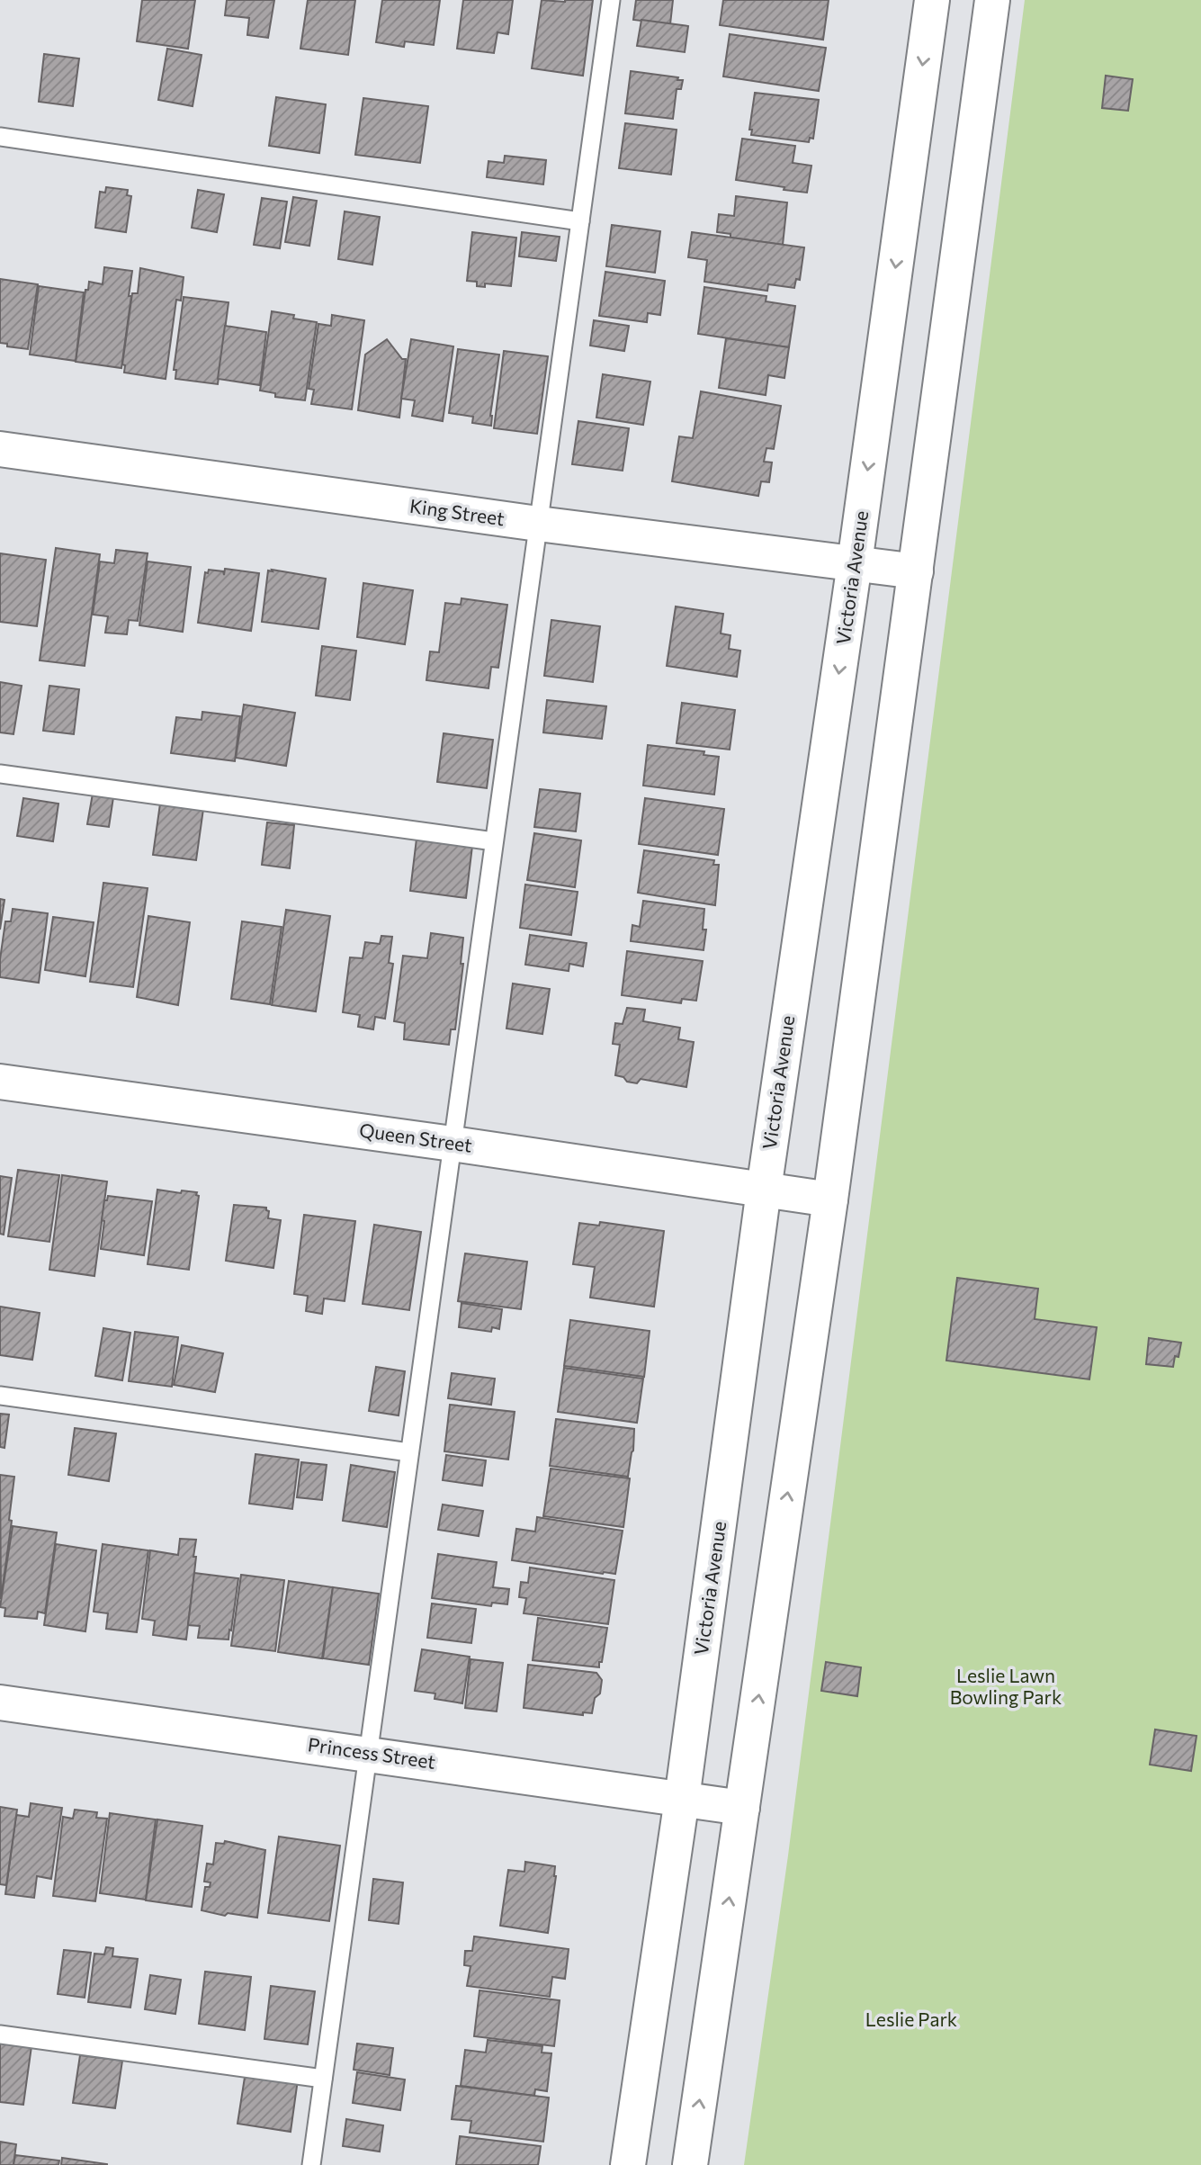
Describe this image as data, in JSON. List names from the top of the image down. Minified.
{"streets":{"street":["King Street","Victoria Avenue","Queen Street","Princess Street"]},"crossings":[["King Street","Victoria Avenue"],["Victoria Avenue","Queen Street"],["Victoria Avenue","Princess Street"]],"parks":["Leslie Lawn Bowling Park","Leslie Park"]}
